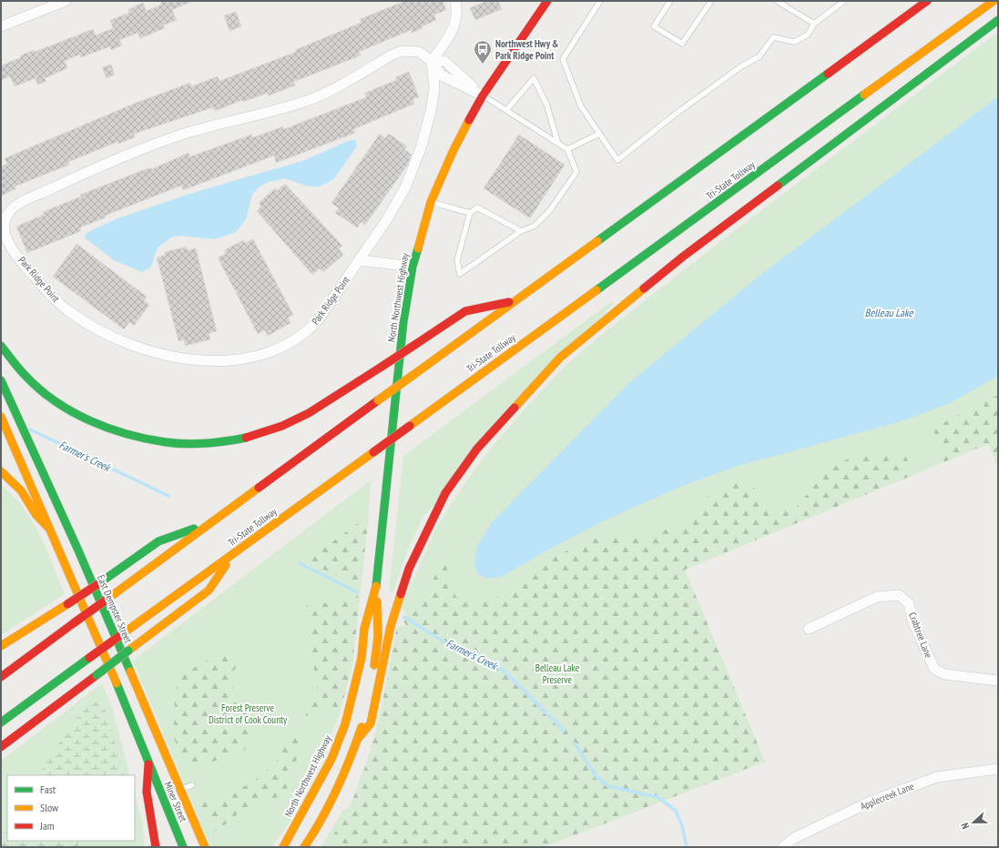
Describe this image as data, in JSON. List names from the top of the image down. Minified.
{"streets":{"main road":["Tri-State Tollway","North Northwest Highway","East Dempster Street","Miner Street"],"street":["Park Ridge Point","Crabtree Lane","Applecreek Lane"]},"crossings":[["Park Ridge Point","North Northwest Highway"]],"water":["Belleau Lake","Farmer's Creek"],"parks":["Belleau Lake Preserve","Forest Preserve District of Cook County"],"places":{"bus stop":["Northwest Hwy & Park Ridge Point"]},"legend":["Fast","Slow","Jam"],"north":"left"}
